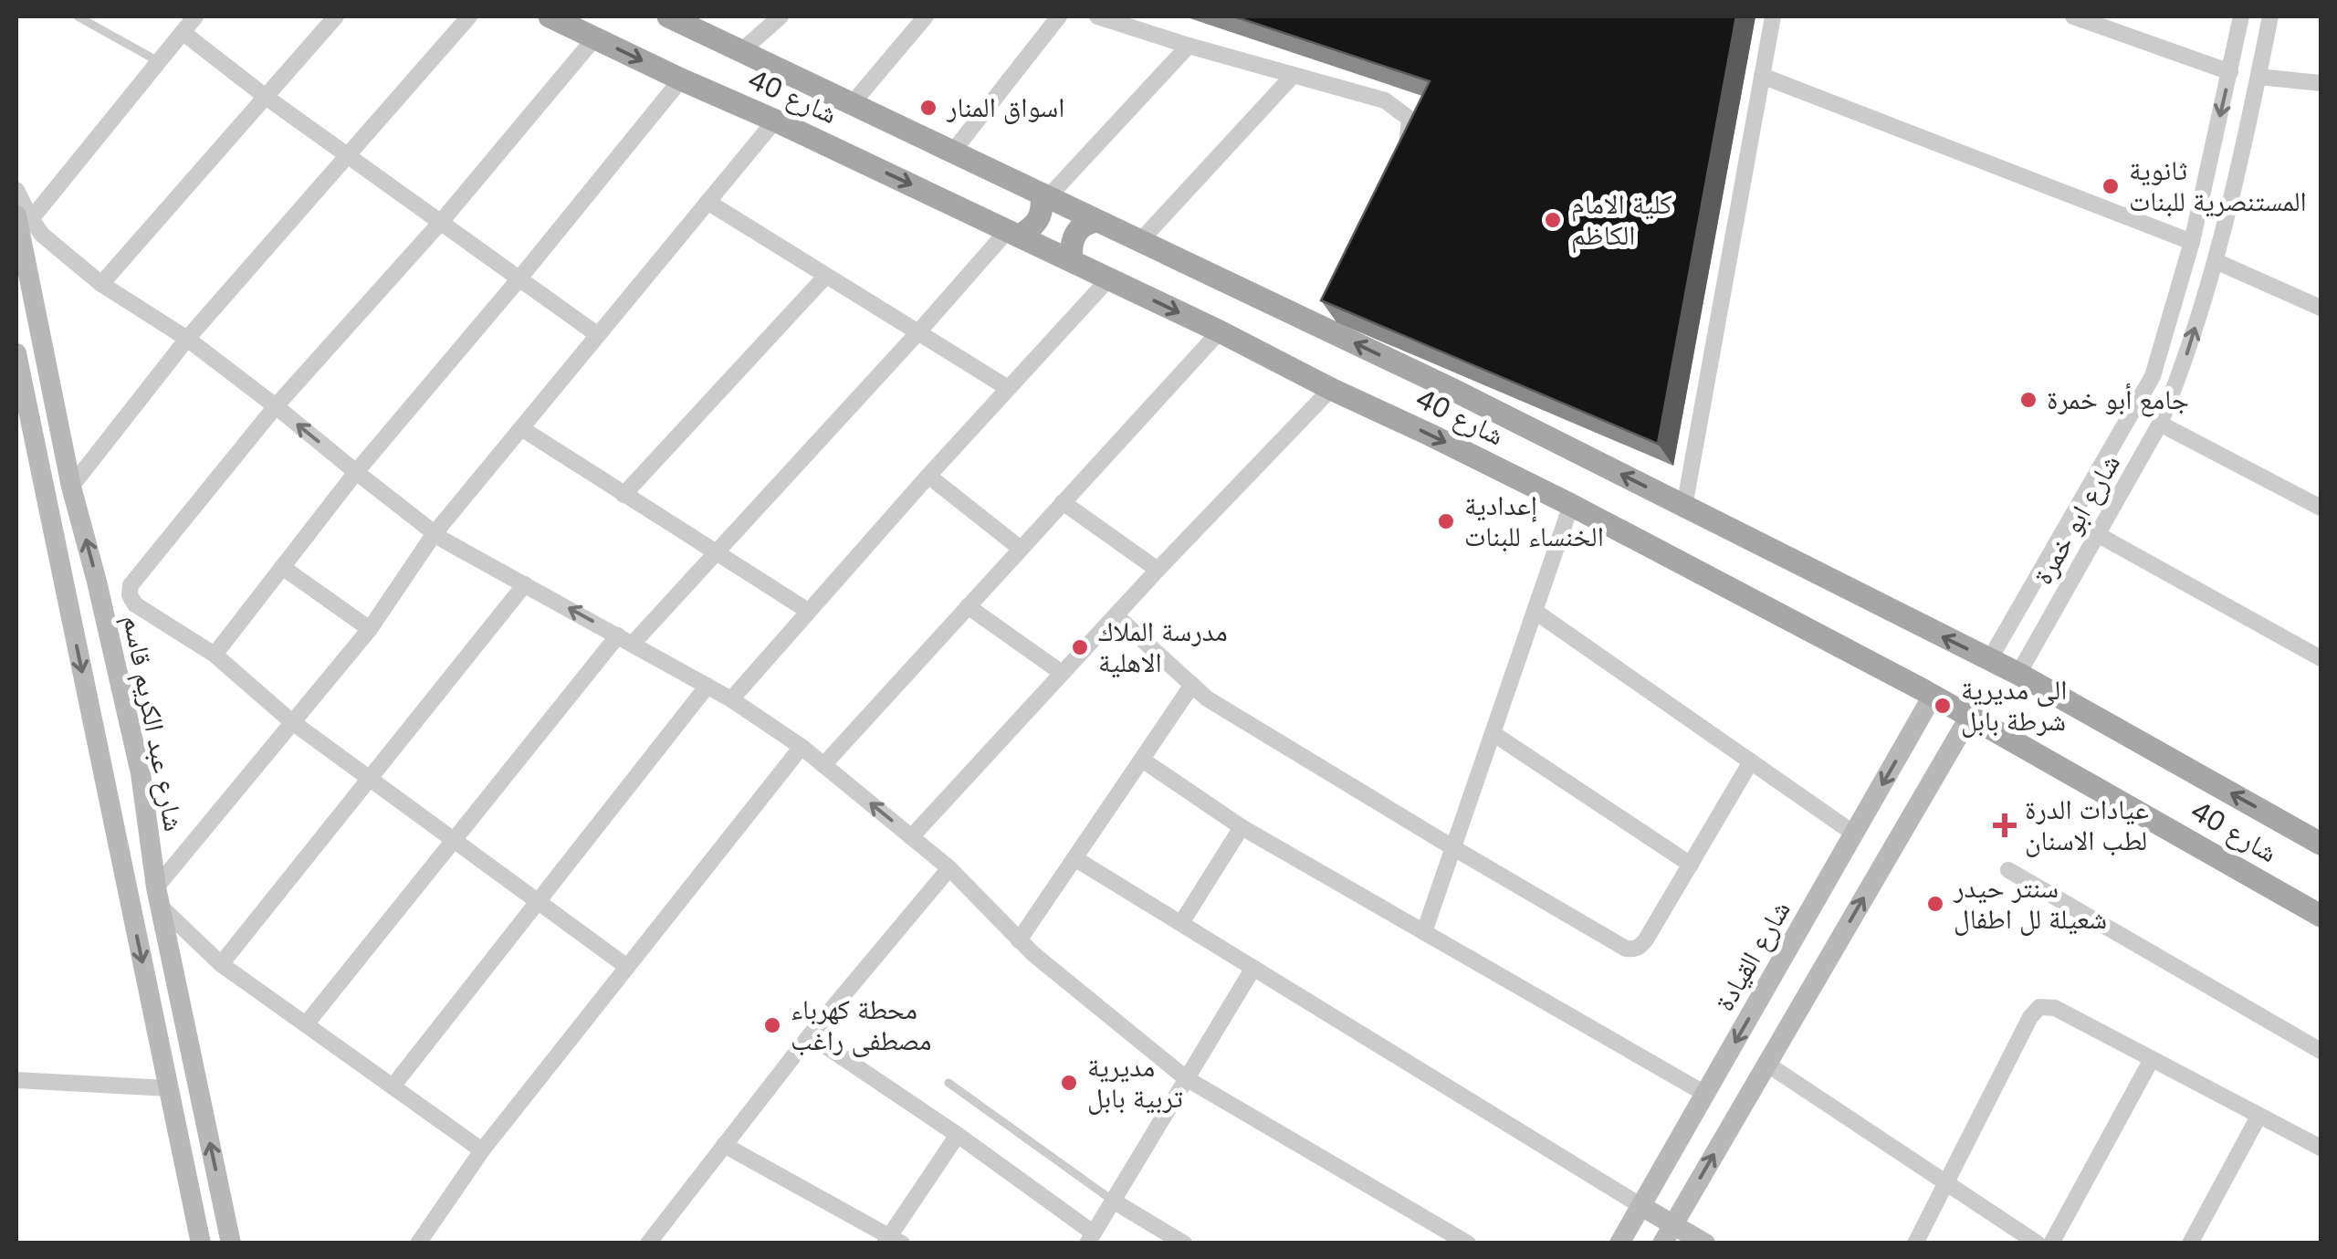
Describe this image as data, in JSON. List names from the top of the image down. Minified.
{"streets":{"main road":["شارع 40","شارع عبد الكريم قاسم","شارع القيادة"],"street":["شارع ابو خمرة"]},"crossings":[["شارع 40","شارع ابو خمرة"],["شارع 40","شارع القيادة"]],"places":{"other":["اسواق المنار","ثانوية المستنصرية للبنات","كلية الامام الكاظم","جامع أبو خمرة","إعدادية الخنساء للبنات","مدرسة الملاك الاهلية","الى مديرية شرطة بابل","سنتر حيدر شعيلة لل اطفال","محطة كهرباء مصطفى راغب","مديرية تربية بابل"],"health":["عيادات الدرة لطب الاسنان"]}}
